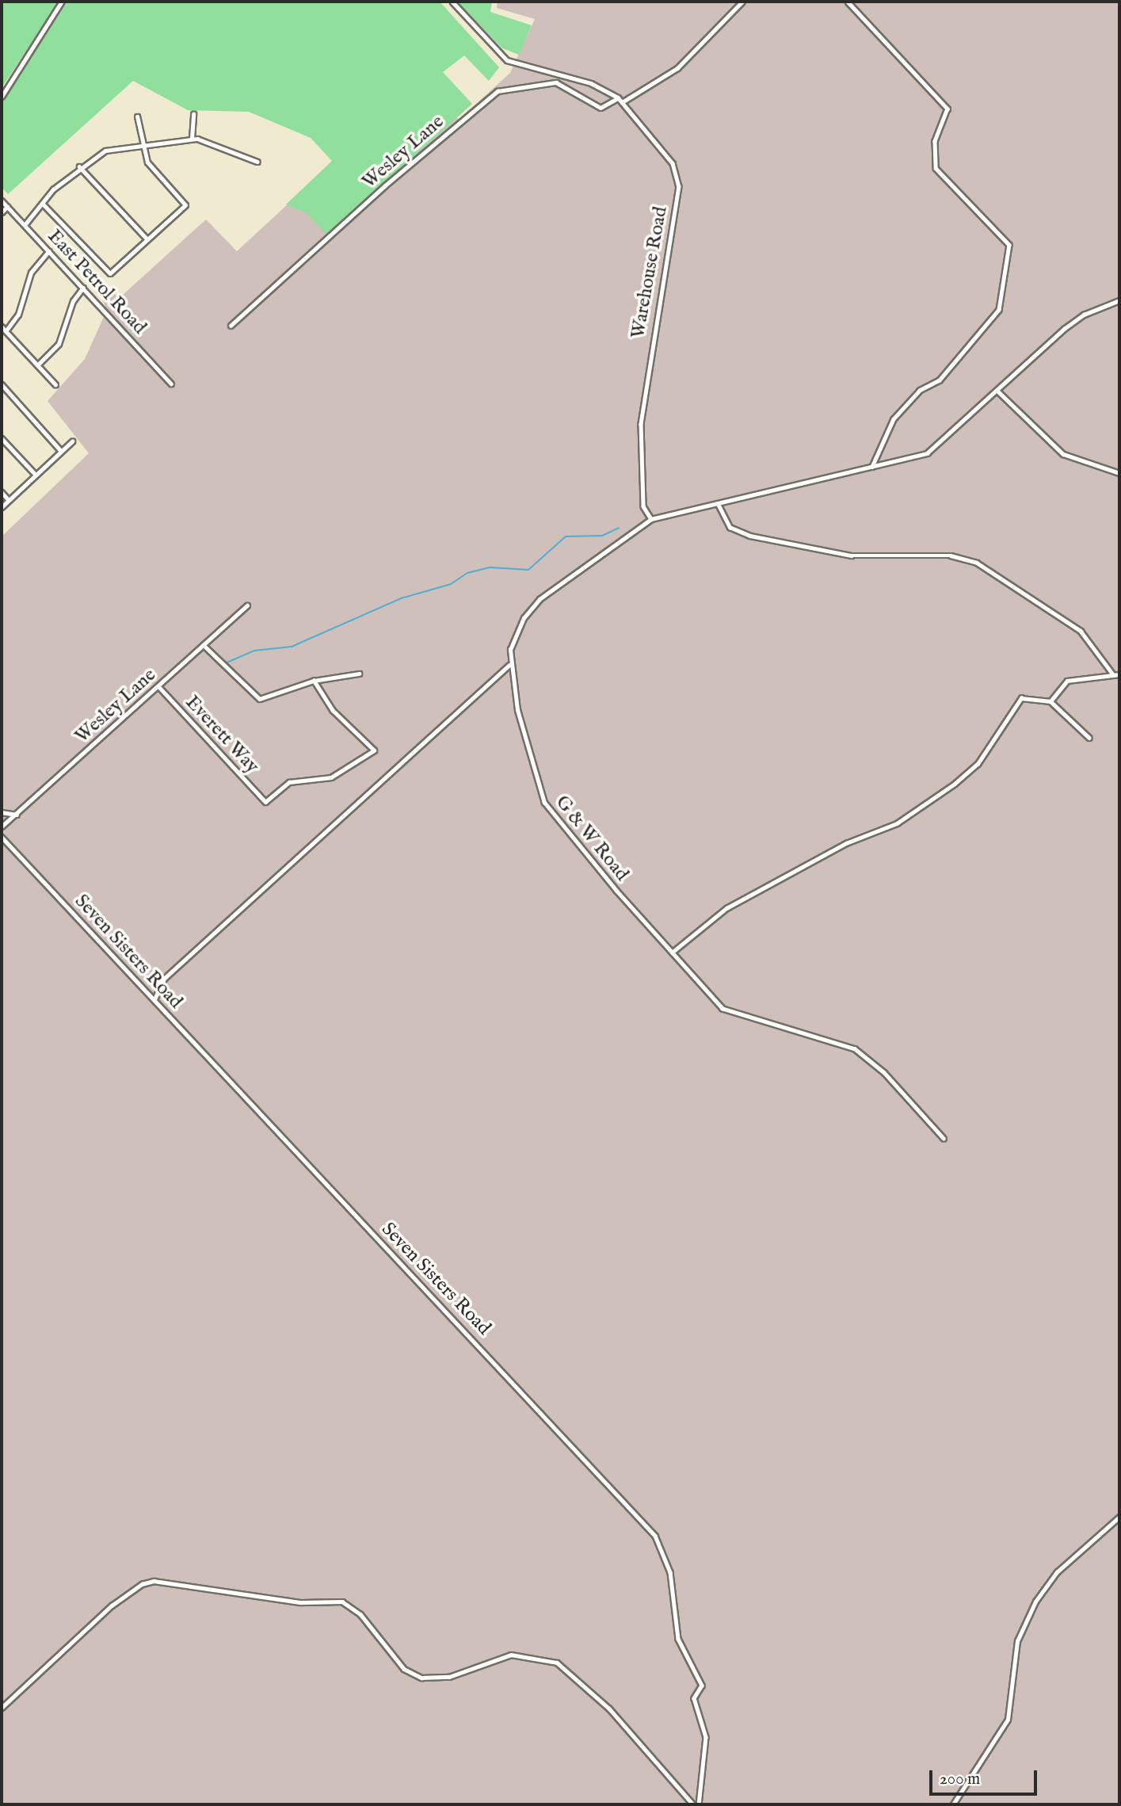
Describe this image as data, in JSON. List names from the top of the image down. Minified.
{"streets":{"street":["Wesley Lane","Warehouse Road","East Petrol Road","Everett Way","G & W Road","Seven Sisters Road"]},"crossings":[["Wesley Lane","Warehouse Road"],["Wesley Lane","Everett Way"],["Warehouse Road","G & W Road"]],"scale_bar":"200 m"}
